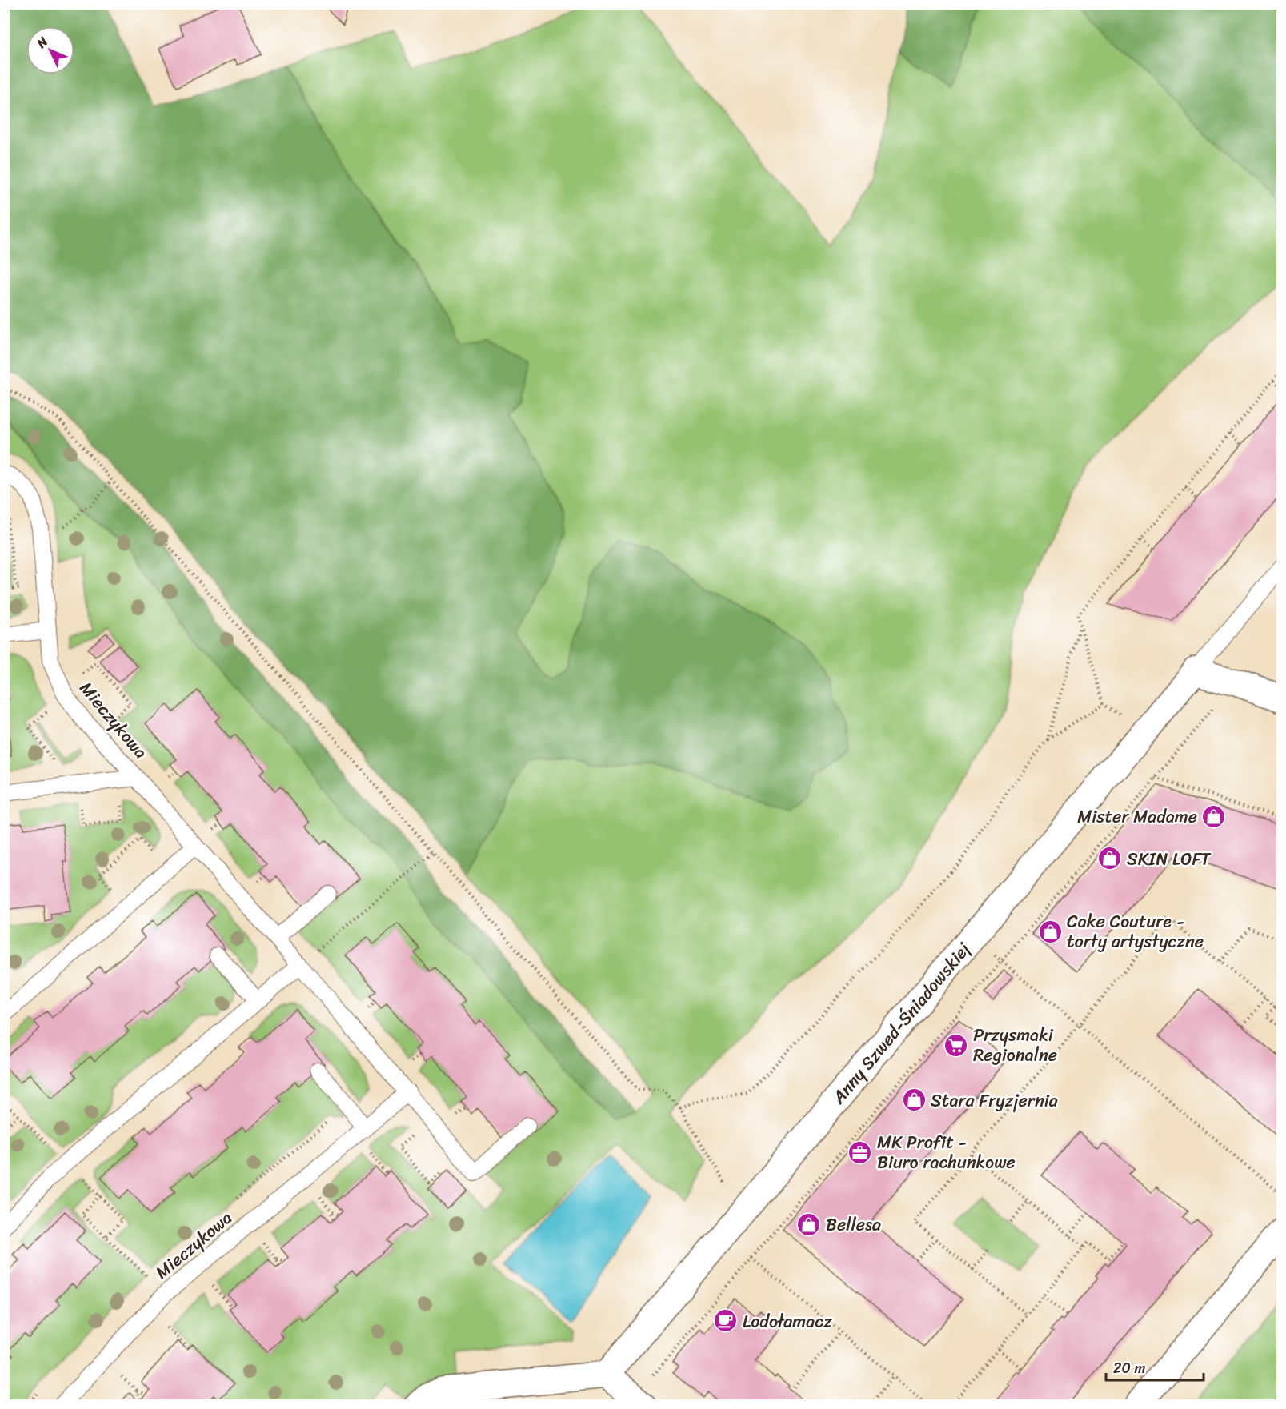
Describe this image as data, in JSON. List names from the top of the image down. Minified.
{"streets":{"street":["Anny Szwed-Śniadowskiej"],"lane":["Mieczykowa"]},"places":{"shop":["Mister Madame","SKIN LOFT","Cake Couture - torty artystyczne","Stara Fryzjernia","Bellesa"],"supermarket":["Przysmaki Regionalne"],"office":["MK Profit - Biuro rachunkowe"],"cafe":["Lodołamacz"]},"scale_bar":"20 m","north":"top left"}
